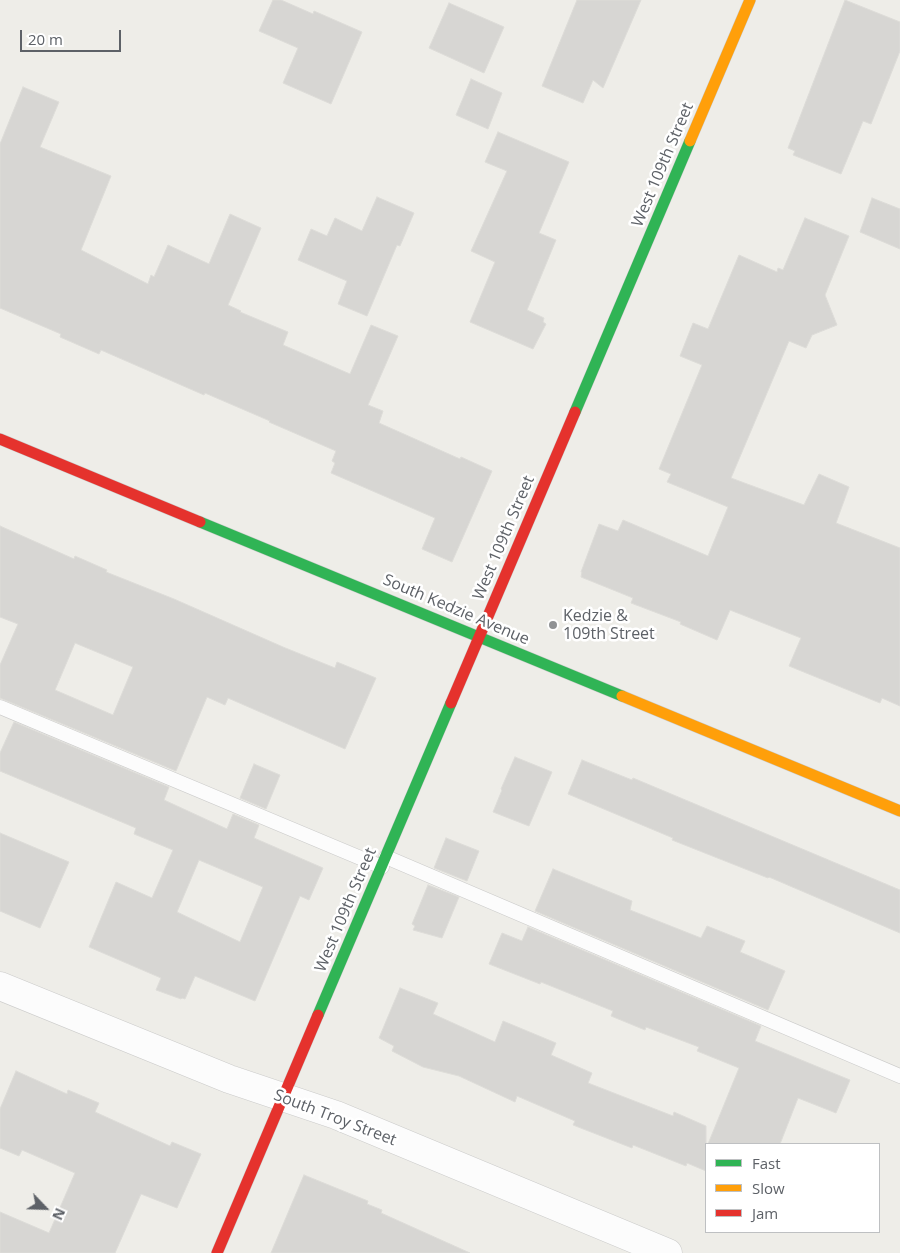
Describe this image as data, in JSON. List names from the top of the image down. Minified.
{"streets":{"street":["West 109th Street","South Kedzie Avenue","South Troy Street"]},"crossings":[["West 109th Street","South Kedzie Avenue"],["West 109th Street","South Troy Street"]],"places":["Kedzie & 109th Street"],"legend":["Fast","Slow","Jam"],"scale_bar":"20 m","north":"bottom right"}
